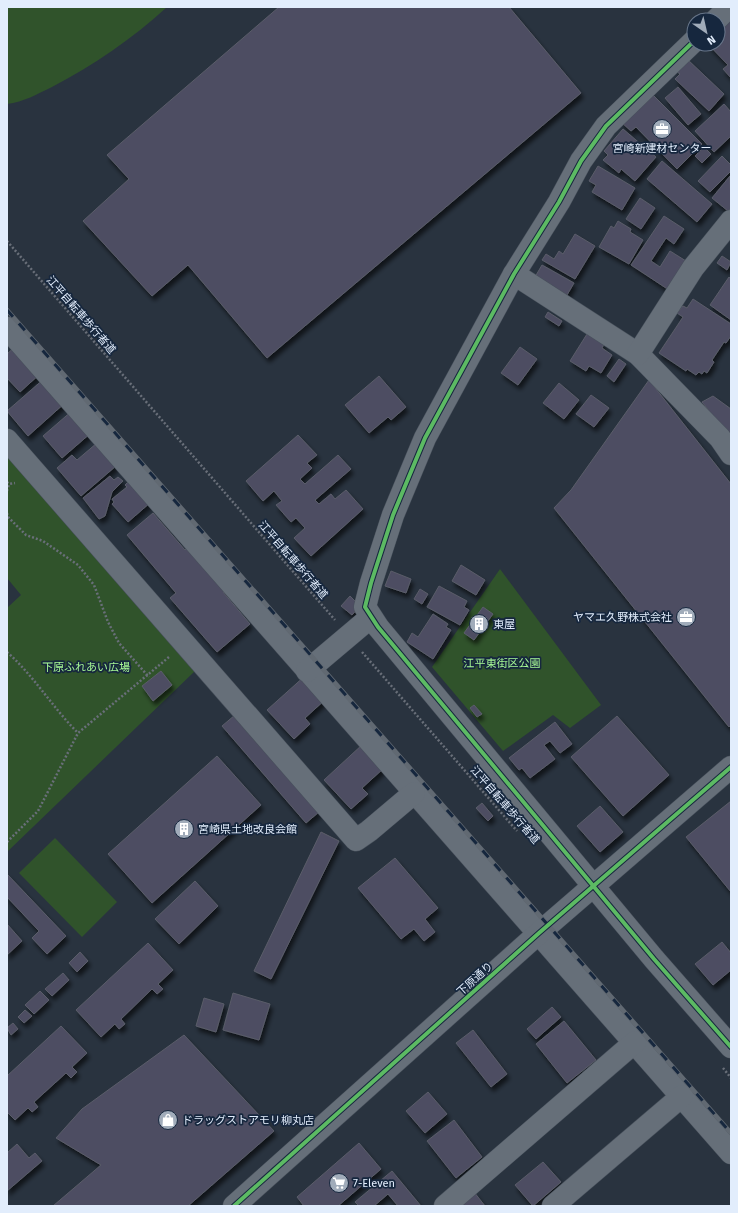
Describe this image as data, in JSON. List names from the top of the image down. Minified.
{"streets":{"street":["下原通り"],"path":["江平自転車歩行者道"]},"parks":["江平東街区公園","下原ふれあい広場"],"places":{"office":["宮崎新建材センター","ヤマエ久野株式会社"],"building":["東屋","宮崎県土地改良会館"],"shop":["ドラッグストアモリ柳丸店"],"supermarket":["7-Eleven"]},"north":"bottom right"}
